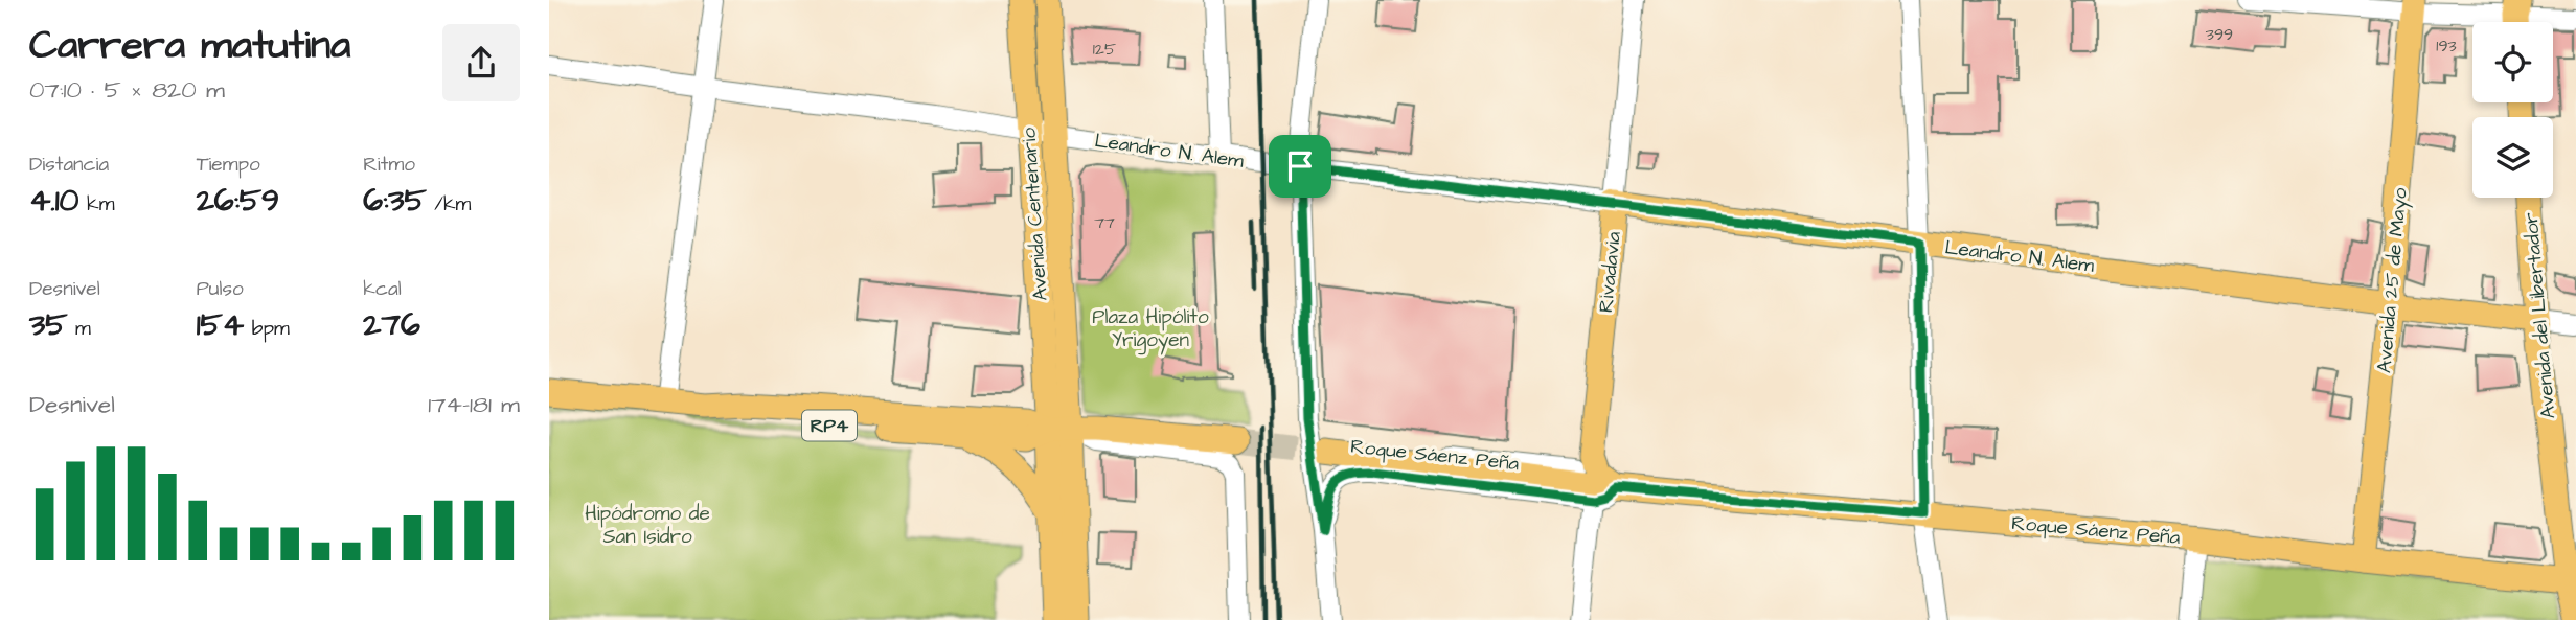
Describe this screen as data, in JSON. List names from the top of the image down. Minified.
{"streets":{"main road":["Leandro N. Alem","Avenida Centenario","Rivadavia","Avenida 25 de Mayo","Avenida del Libertador","RP4","Roque Sáenz Peña"]},"crossings":[["Leandro N. Alem","Avenida Centenario"],["Leandro N. Alem","Rivadavia"],["Leandro N. Alem","Avenida 25 de Mayo"],["Leandro N. Alem","Avenida del Libertador"],["Avenida Centenario","RP4"],["Rivadavia","Roque Sáenz Peña"],["Avenida 25 de Mayo","Roque Sáenz Peña"],["Avenida del Libertador","Roque Sáenz Peña"]],"parks":["Plaza Hipólito Yrigoyen","Hipódromo de San Isidro"],"house_numbers":["399","193","125","77"],"page":{"heading":["Carrera matutina","07:10 · 5 × 820 m"],"stats":[["Distancia","4.10 km"],["Tiempo","26:59"],["Ritmo","6:35 /km"],["Desnivel","35 m"],["Pulso","154 bpm"],["kcal","276"]],"chart":["Desnivel","174–181 m"]}}
